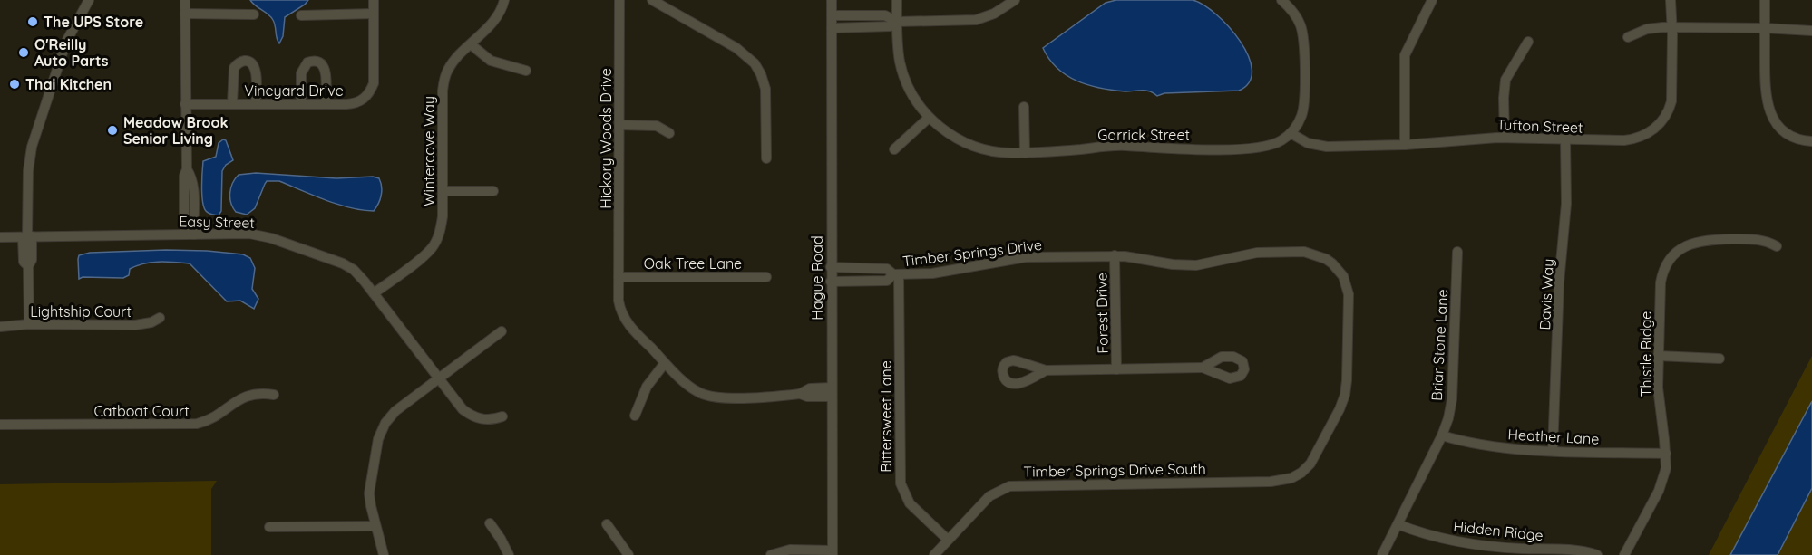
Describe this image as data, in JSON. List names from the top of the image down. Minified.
{"streets":{"street":["Vineyard Drive","Tufton Street","Garrick Street","Hickory Woods Drive","Wintercove Way","Easy Street","Timber Springs Drive","Oak Tree Lane","Hague Road","Davis Way","Lightship Court","Forest Drive","Briar Stone Lane","Thistle Ridge","Catboat Court","Bittersweet Lane","Heather Lane","Timber Springs Drive South","Hidden Ridge"]},"crossings":[["Tufton Street","Garrick Street"],["Tufton Street","Davis Way"],["Hickory Woods Drive","Oak Tree Lane"],["Hickory Woods Drive","Hague Road"],["Wintercove Way","Easy Street"],["Timber Springs Drive","Hague Road"],["Timber Springs Drive","Forest Drive"],["Timber Springs Drive","Bittersweet Lane"],["Timber Springs Drive","Timber Springs Drive South"],["Davis Way","Heather Lane"],["Briar Stone Lane","Heather Lane"],["Briar Stone Lane","Hidden Ridge"],["Thistle Ridge","Heather Lane"],["Bittersweet Lane","Timber Springs Drive South"]],"places":["The UPS Store","O'Reilly Auto Parts","Thai Kitchen","Meadow Brook Senior Living"]}
